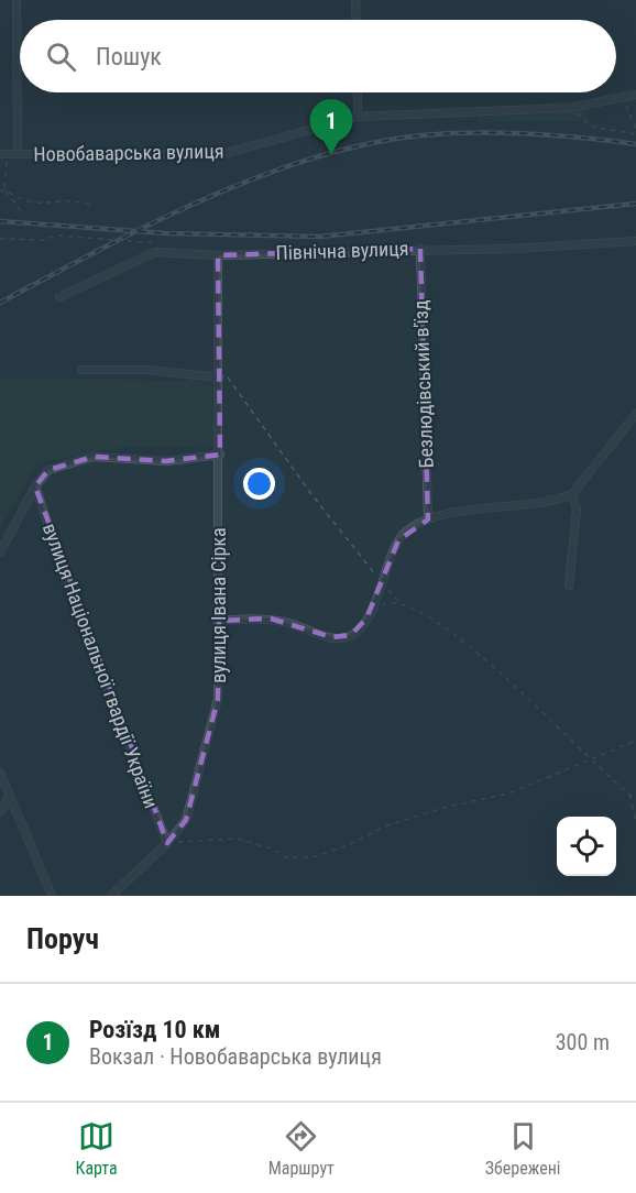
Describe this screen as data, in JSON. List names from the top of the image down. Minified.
{"streets":{"street":["Новобаварська вулиця","Північна вулиця","Безлюдівський в'їзд","вулиця Івана Сірка","вулиця Національної гвардії України"]},"crossings":[["Північна вулиця","Безлюдівський в'їзд"],["Північна вулиця","вулиця Івана Сірка"],["вулиця Івана Сірка","вулиця Національної гвардії України"]],"page":{"search":"Пошук","pins":"1","heading":"Поруч","list":[{"mark":"1","name":"Розїзд 10 км","note":"Вокзал · Новобаварська вулиця","value":"300 m"}],"nav":["Карта","Маршрут","Збережені"]}}
